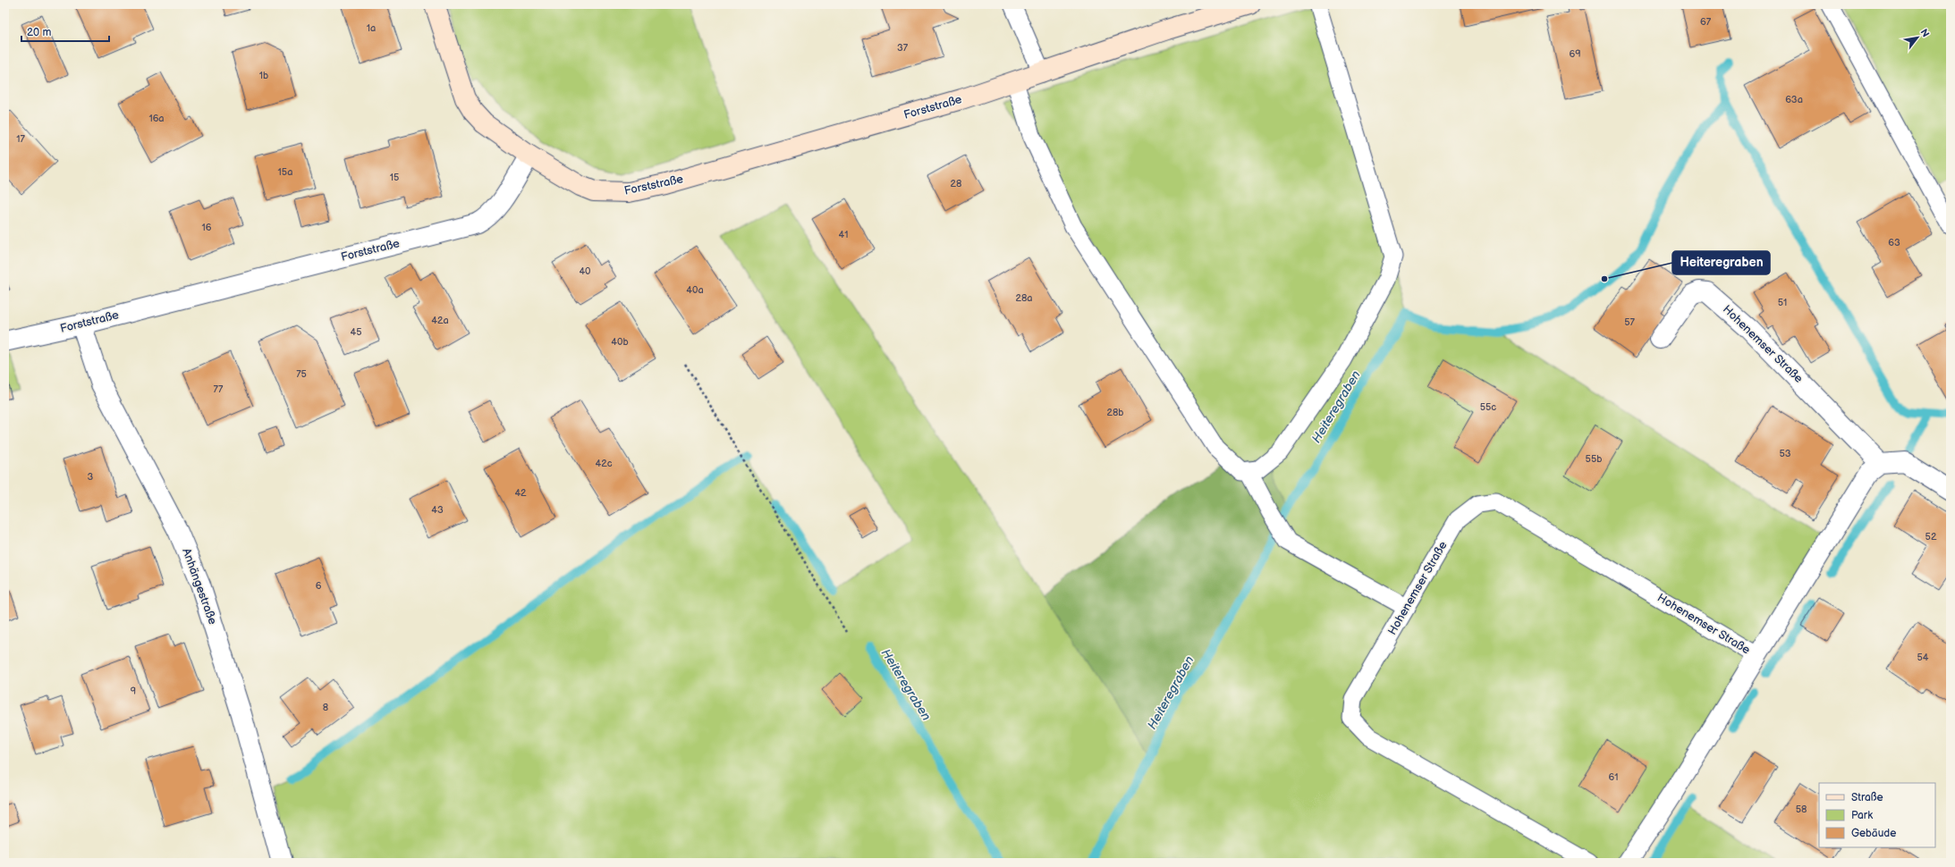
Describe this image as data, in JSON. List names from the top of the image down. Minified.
{"streets":{"street":["Forststraße","Hohenemser Straße","Anhängestraße"]},"crossings":[["Forststraße","Anhängestraße"]],"water":["Heiteregraben"],"places":["Heiteregraben"],"house_numbers":["67","1a","37","69","1b","63a","16a","17","15a","15","28","16","41","63","40","40a","28a","51","42a","57","45","40b","75","77","55c","28b","53","55b","42c","3","42","43","52","6","54","9","8","61","58"],"legend":["Straße","Park","Gebäude"],"scale_bar":"20 m","north":"top right"}
